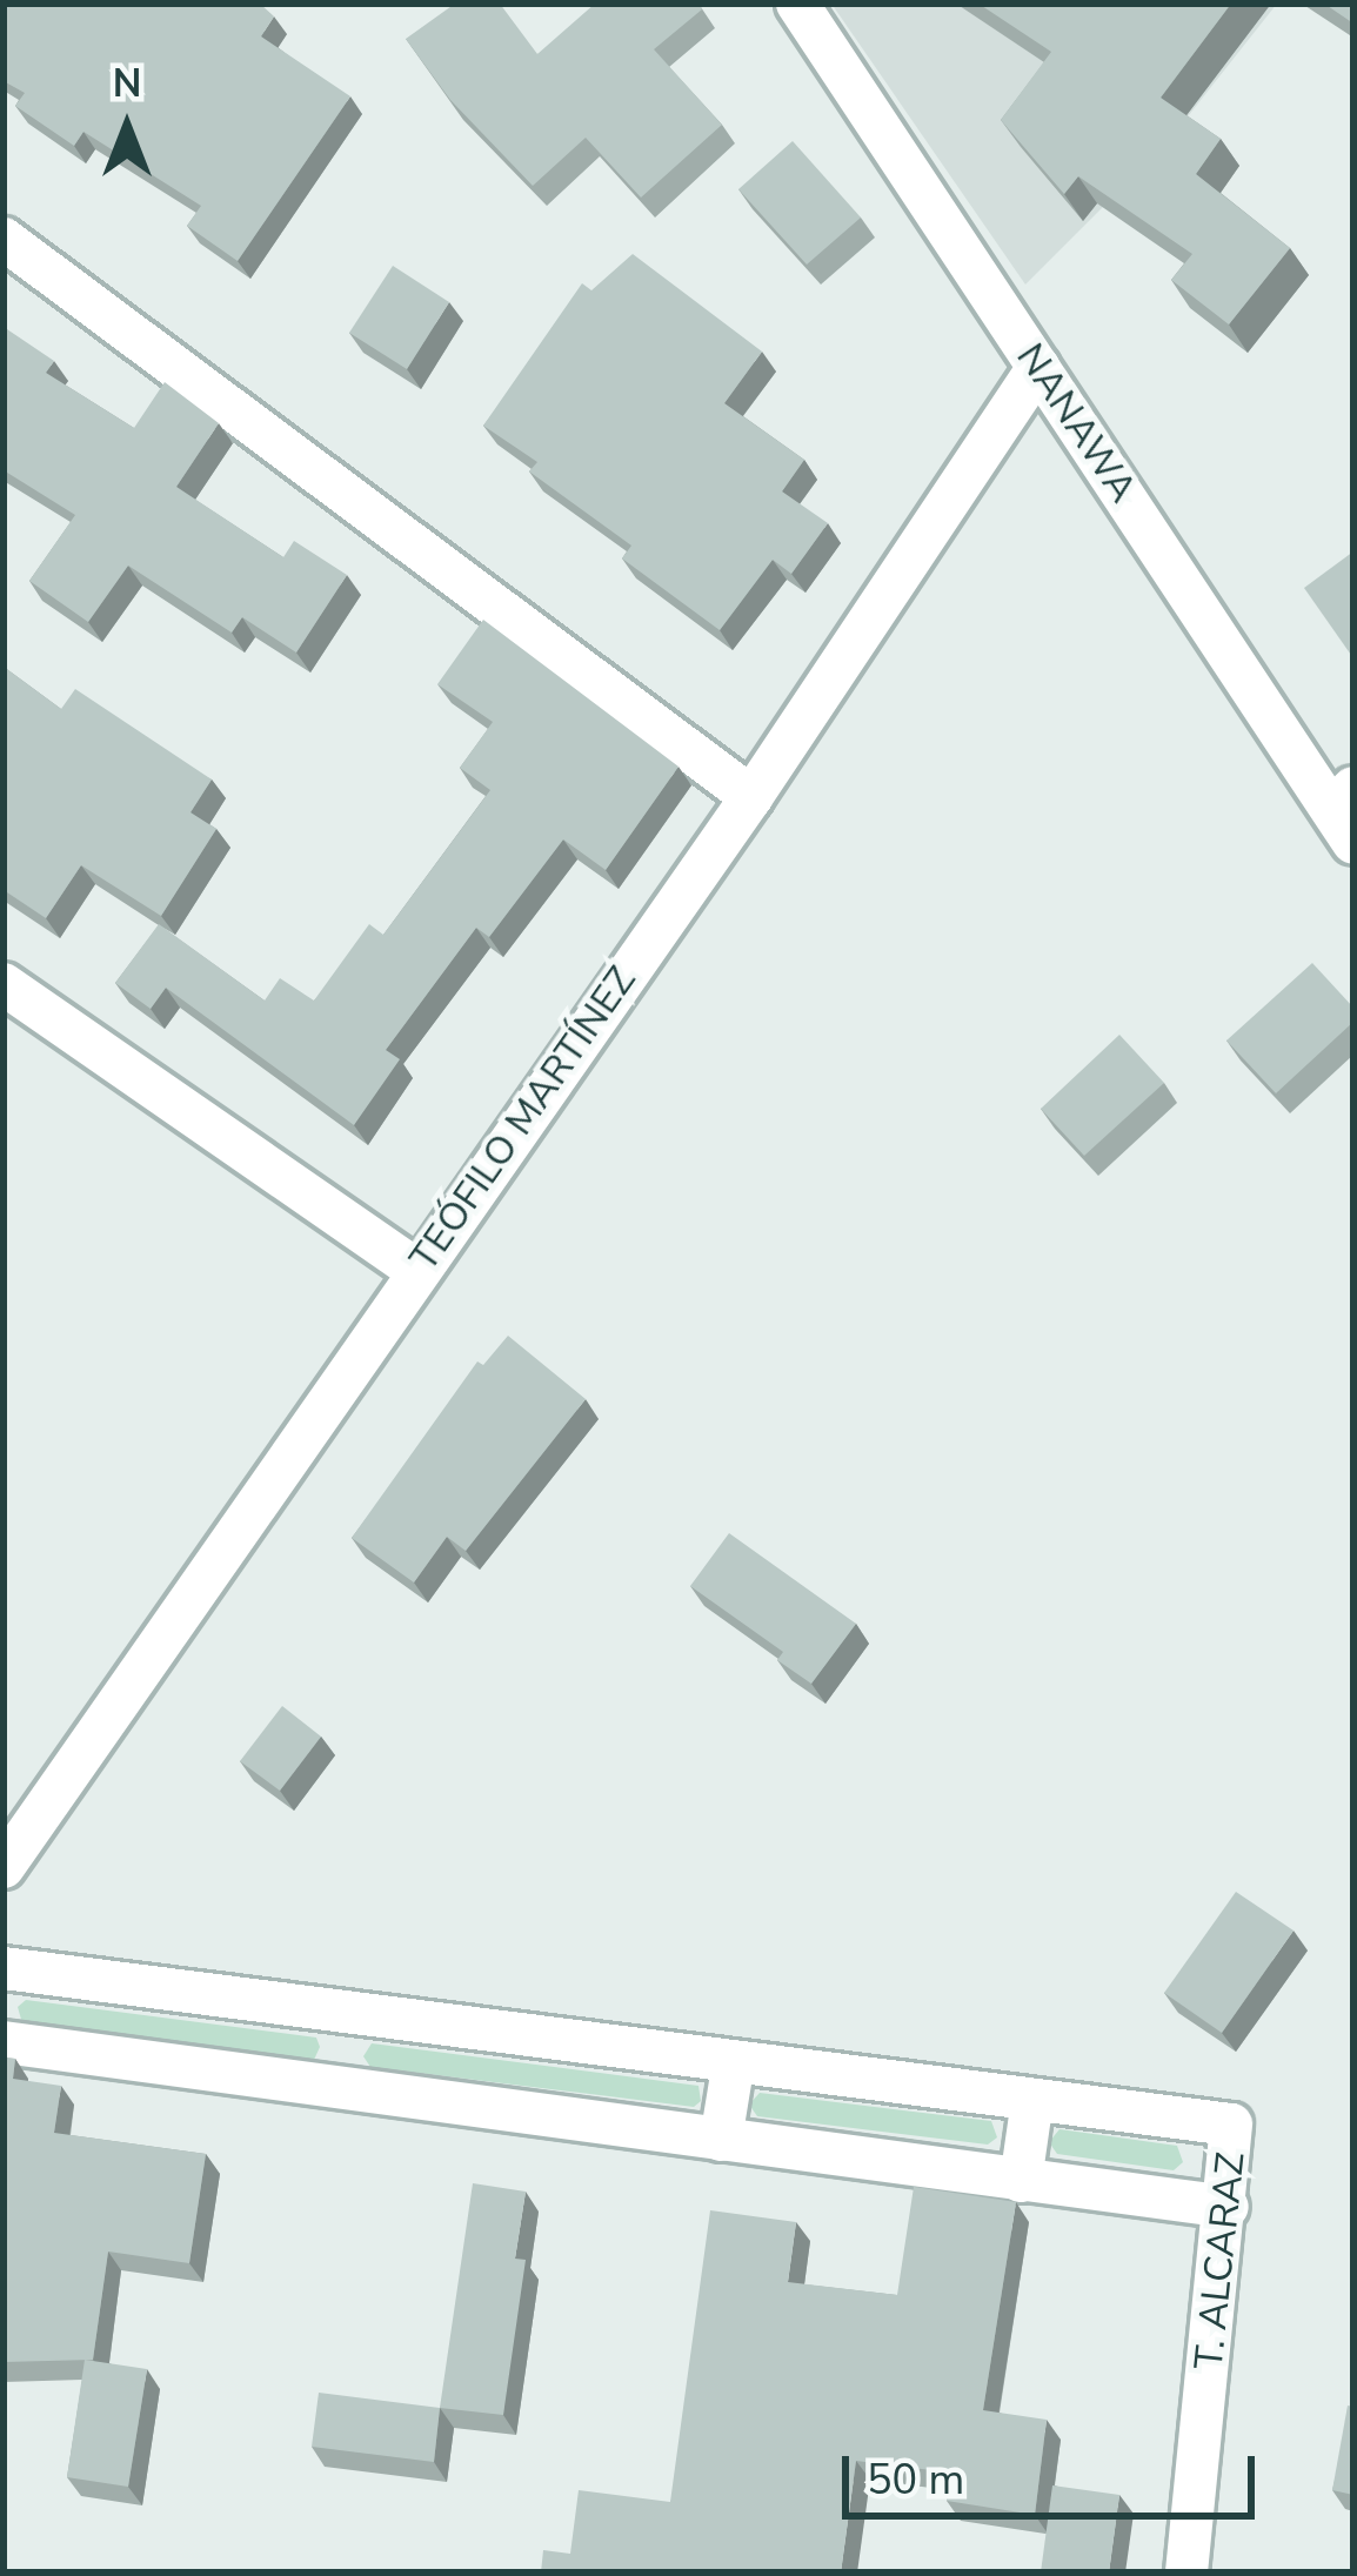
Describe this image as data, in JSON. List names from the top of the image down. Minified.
{"streets":{"street":["NANAWA","TEÓFILO MARTÍNEZ","T. ALCARAZ"]},"crossings":[["NANAWA","TEÓFILO MARTÍNEZ"]],"scale_bar":"50 m","north":"top"}
